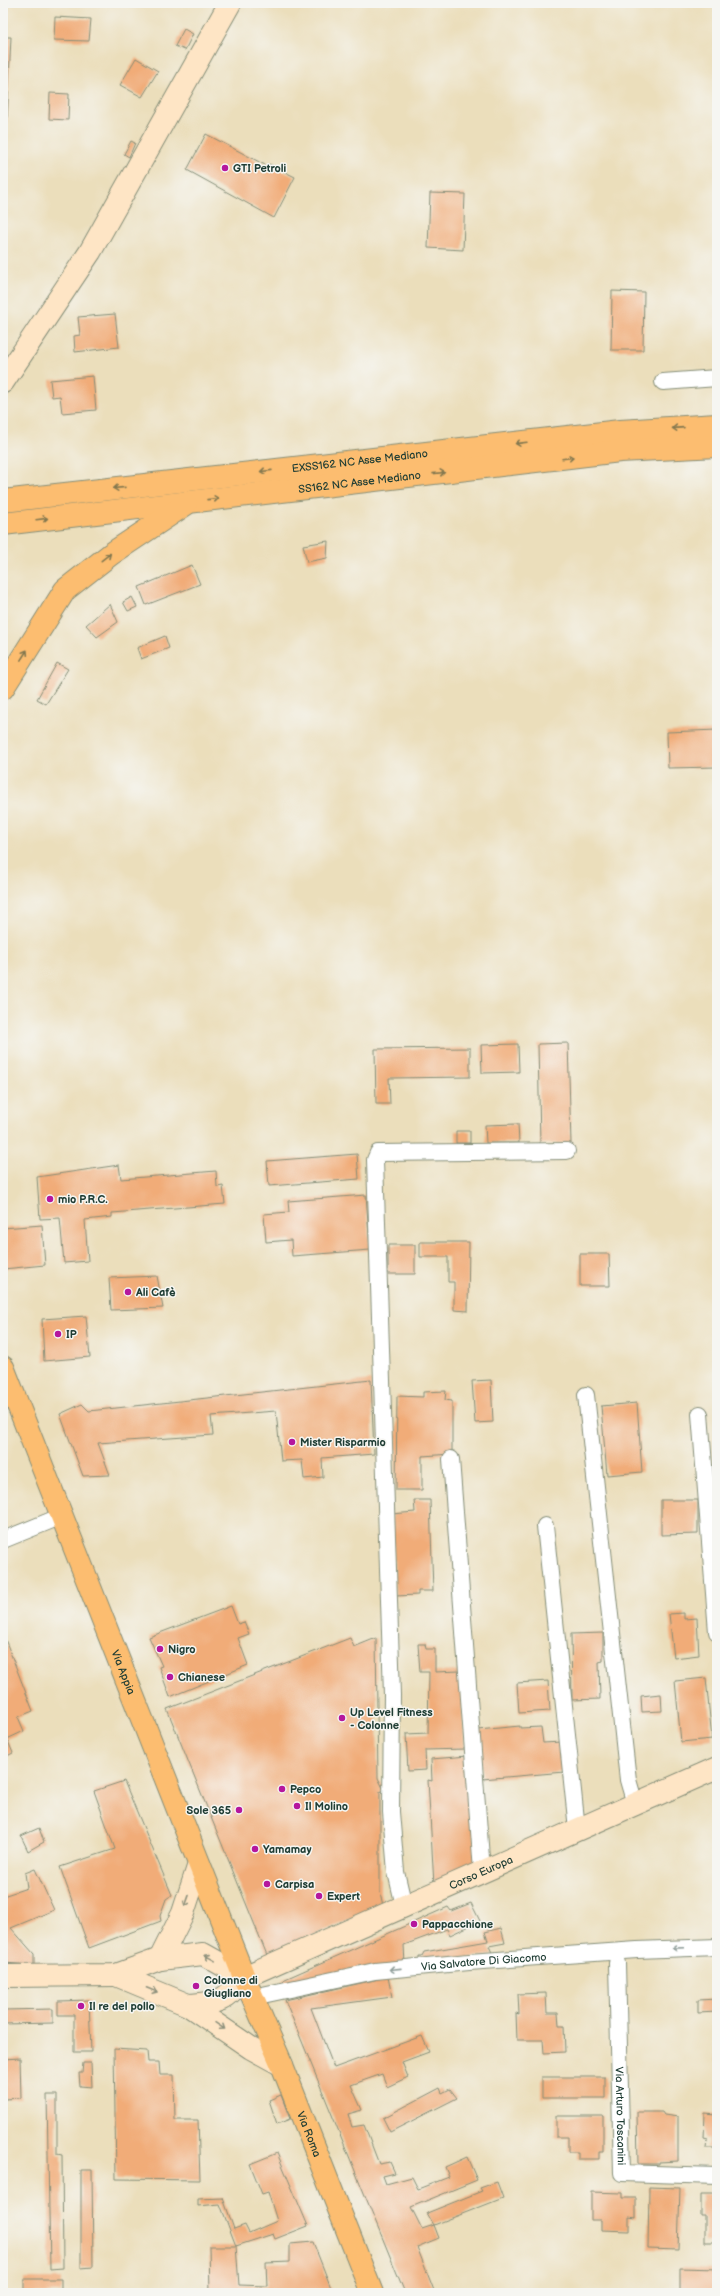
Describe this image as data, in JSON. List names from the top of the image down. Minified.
{"streets":{"main road":["EXSS162 NC Asse Mediano","SS162 NC Asse Mediano","Via Appia","Corso Europa","Via Roma"],"street":["Via Salvatore Di Giacomo","Via Arturo Toscanini"]},"crossings":[["Via Appia","Corso Europa"],["Via Appia","Via Roma"],["Corso Europa","Via Roma"],["Via Salvatore Di Giacomo","Via Roma"]],"one_way":["EXSS162 NC Asse Mediano","SS162 NC Asse Mediano","Via Salvatore Di Giacomo"],"places":["GTI Petroli","mio P.R.C.","Ali Cafè","IP","Mister Risparmio","Nigro","Chianese","Up Level Fitness - Colonne","Pepco","Il Molino","Sole 365","Yamamay","Carpisa","Expert","Pappacchione","Colonne di Giugliano","Il re del pollo"]}
